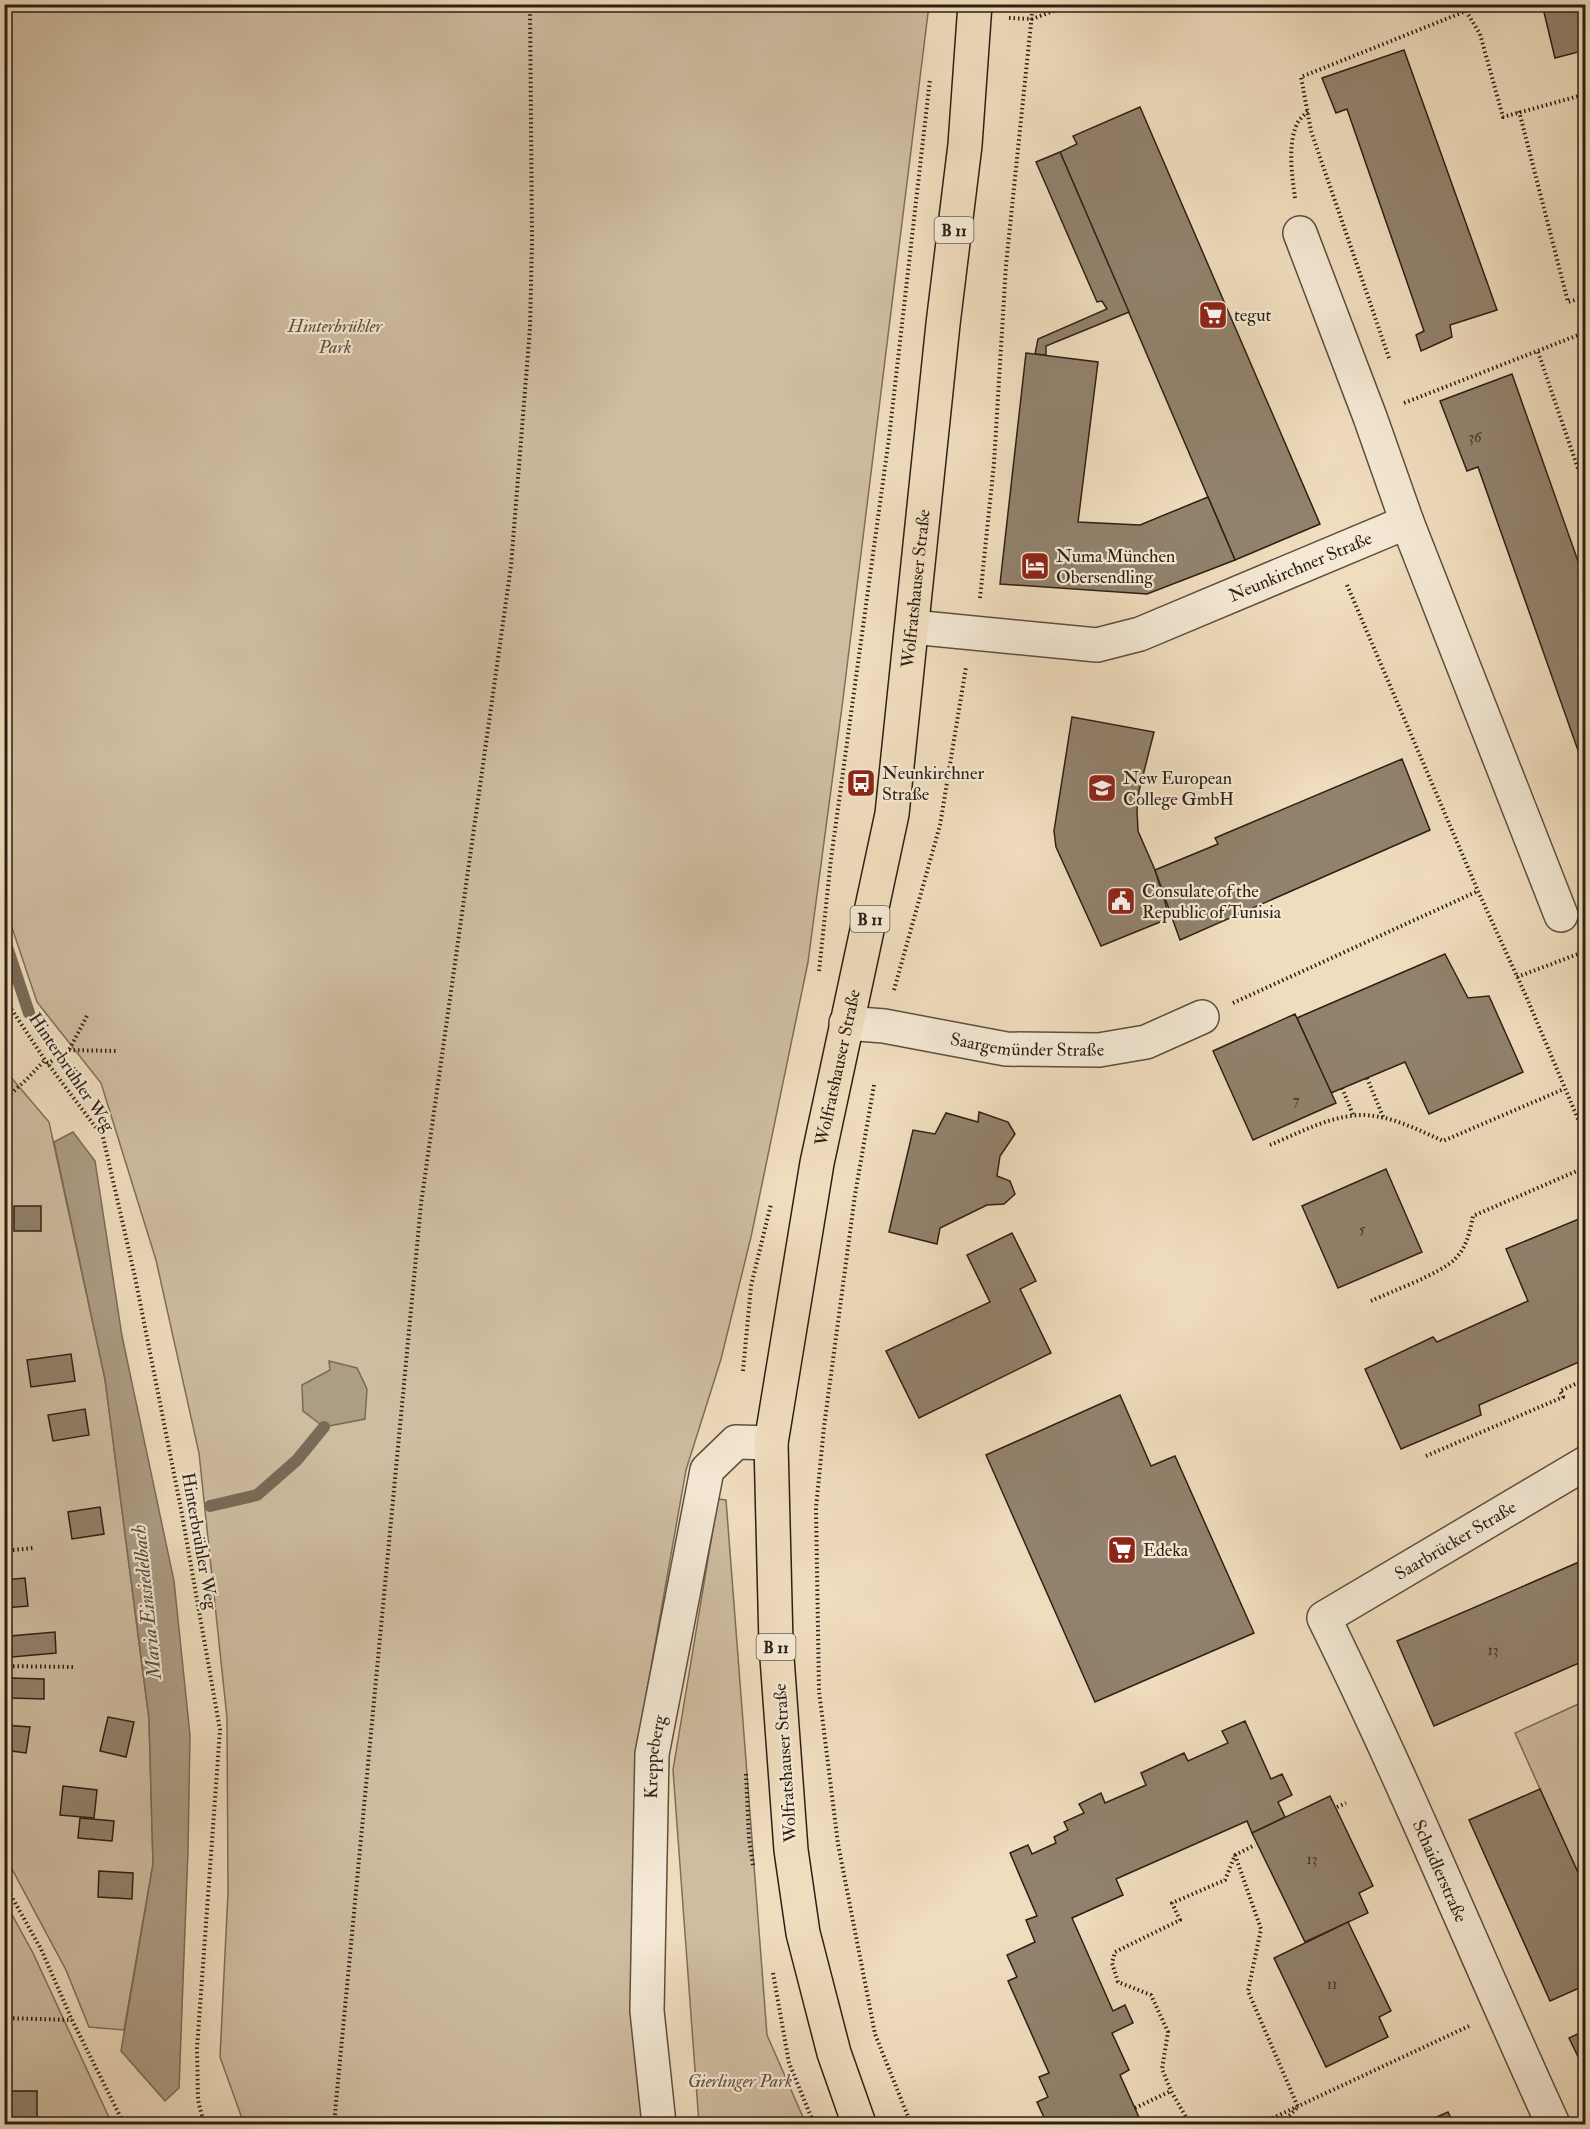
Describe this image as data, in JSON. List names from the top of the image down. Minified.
{"streets":{"main road":["B 11","Wolfratshauser Straße"],"street":["Neunkirchner Straße","Saargemünder Straße","Saarbrücker Straße","Kreppeberg","Schaidlerstraße"],"path":["Hinterbrühler Weg"]},"crossings":[["Neunkirchner Straße","Wolfratshauser Straße"],["Wolfratshauser Straße","Saargemünder Straße"],["Wolfratshauser Straße","Kreppeberg"],["Saarbrücker Straße","Schaidlerstraße"]],"water":["Maria Einsiedelbach"],"parks":["Hinterbrühler Park","Gierlinger Park"],"places":{"supermarket":["tegut","Edeka"],"hotel":["Numa München Obersendling"],"bus stop":["Neunkirchner Straße"],"school or university":["New European College GmbH"],"public building":["Consulate of the Republic of Tunisia"]},"house_numbers":["36","7","5","13","13","11"]}
